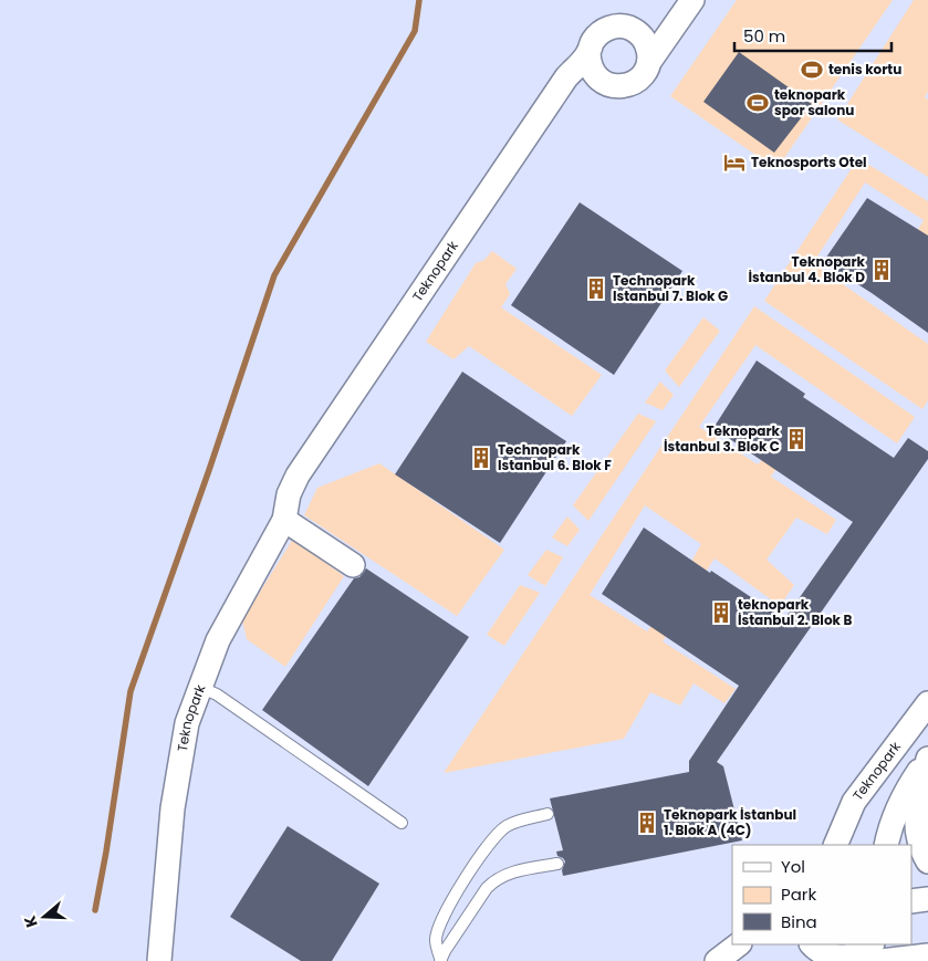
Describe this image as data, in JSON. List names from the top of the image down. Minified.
{"streets":{"street":["Teknopark"]},"places":{"sports":["tenis kortu","teknopark spor salonu"],"hotel":["Teknosports Otel"],"building":["Teknopark İstanbul 4. Blok D","Technopark Istanbul 7. Blok G","Teknopark İstanbul 3. Blok C","Technopark Istanbul 6. Blok F","teknopark İstanbul 2. Blok B","Teknopark İstanbul 1. Blok A (4C)"]},"legend":["Yol","Park","Bina"],"scale_bar":"50 m","north":"left"}
